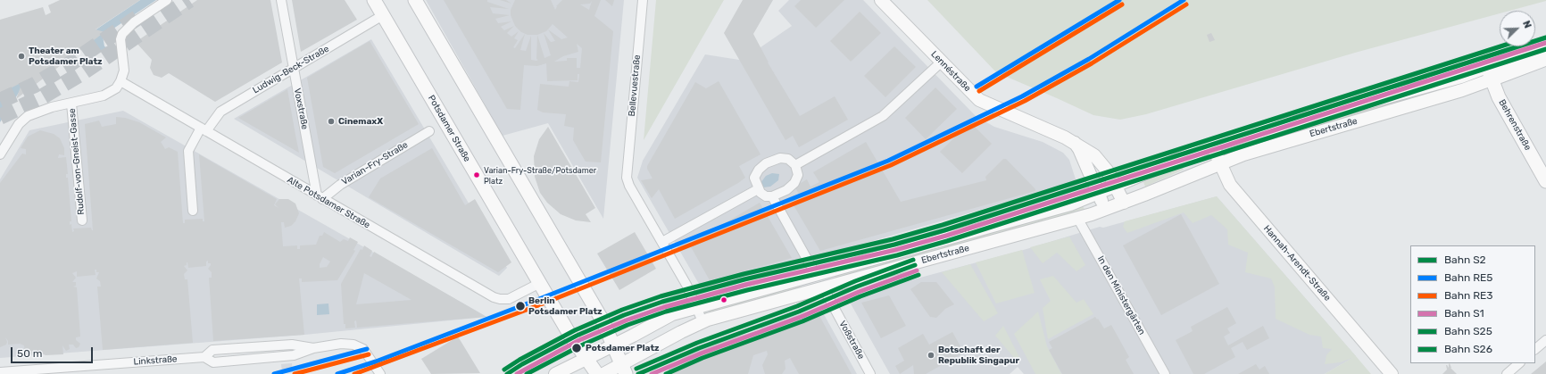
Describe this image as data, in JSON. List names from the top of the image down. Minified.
{"streets":{"main road":["Lennéstraße","Behrenstraße","Ebertstraße","Potsdamer Straße","Hannah-Arendt-Straße"],"street":["Ludwig-Beck-Straße","Bellevuestraße","Voxstraße","Rudolf-von-Gneist-Gasse","Varian-Fry-Straße","Alte Potsdamer Straße","In den Ministergärten","Voßstraße","Linkstraße"]},"crossings":[["Ludwig-Beck-Straße","Voxstraße"],["Ludwig-Beck-Straße","Potsdamer Straße"],["Ludwig-Beck-Straße","Alte Potsdamer Straße"],["Lennéstraße","Ebertstraße"],["Voxstraße","Varian-Fry-Straße"],["Voxstraße","Alte Potsdamer Straße"],["Behrenstraße","Ebertstraße"],["Ebertstraße","Hannah-Arendt-Straße"],["Ebertstraße","In den Ministergärten"],["Ebertstraße","Voßstraße"],["Potsdamer Straße","Alte Potsdamer Straße"],["Varian-Fry-Straße","Alte Potsdamer Straße"]],"places":["Theater am Potsdamer Platz","CinemaxX","Varian-Fry-Straße/Potsdamer Platz","Berlin Potsdamer Platz","Potsdamer Platz","Botschaft der Republik Singapur"],"lines":["rail line RE5","rail line RE3","rail line S2","rail line S1","rail line S25","rail line S26"],"legend":["Bahn S2","Bahn RE5","Bahn RE3","Bahn S1","Bahn S25","Bahn S26"],"scale_bar":"50 m","north":"top right"}
